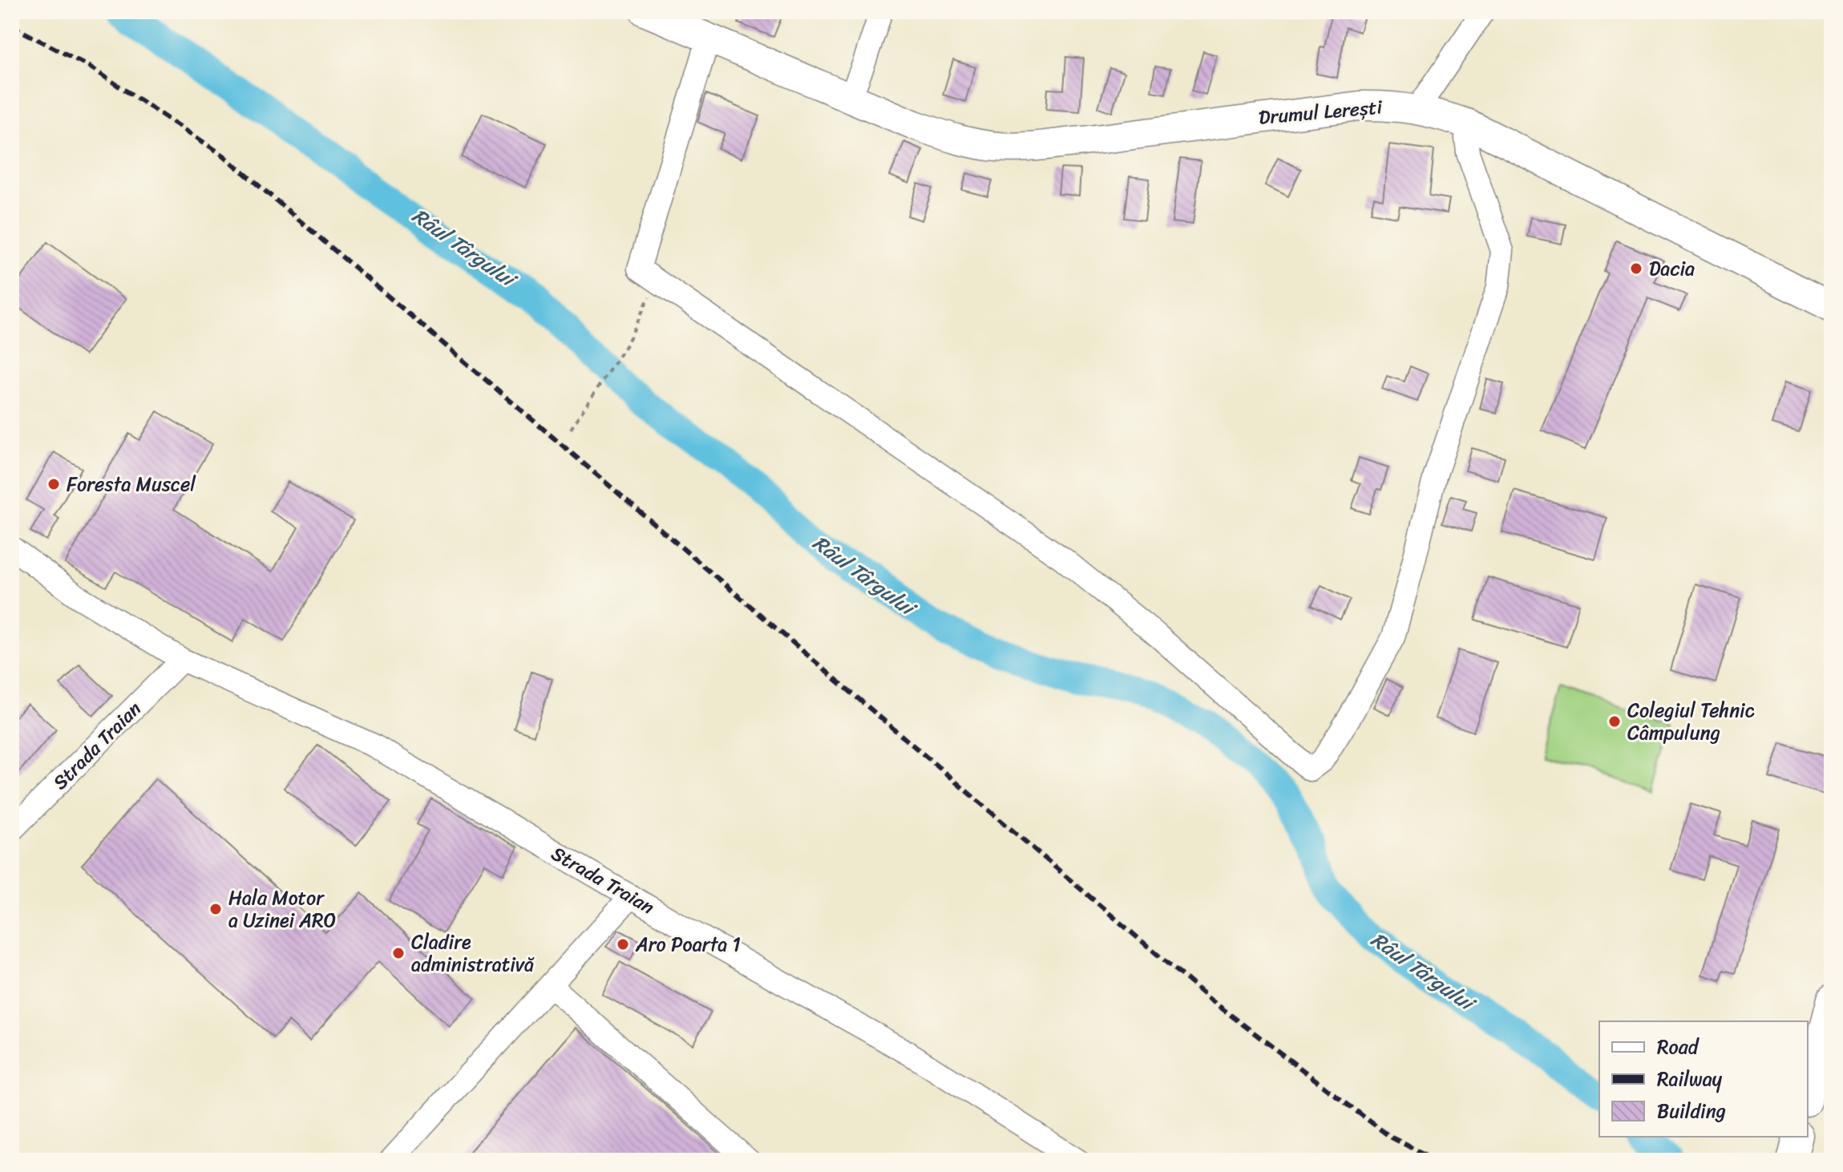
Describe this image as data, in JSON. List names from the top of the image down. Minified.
{"streets":{"main road":["Drumul Lerești"],"street":["Strada Traian"]},"water":["Râul Târgului"],"places":["Dacia","Foresta Muscel","Colegiul Tehnic Câmpulung","Hala Motor a Uzinei ARO","Aro Poarta 1","Cladire administrativă"],"legend":["Road","Railway","Building"]}
